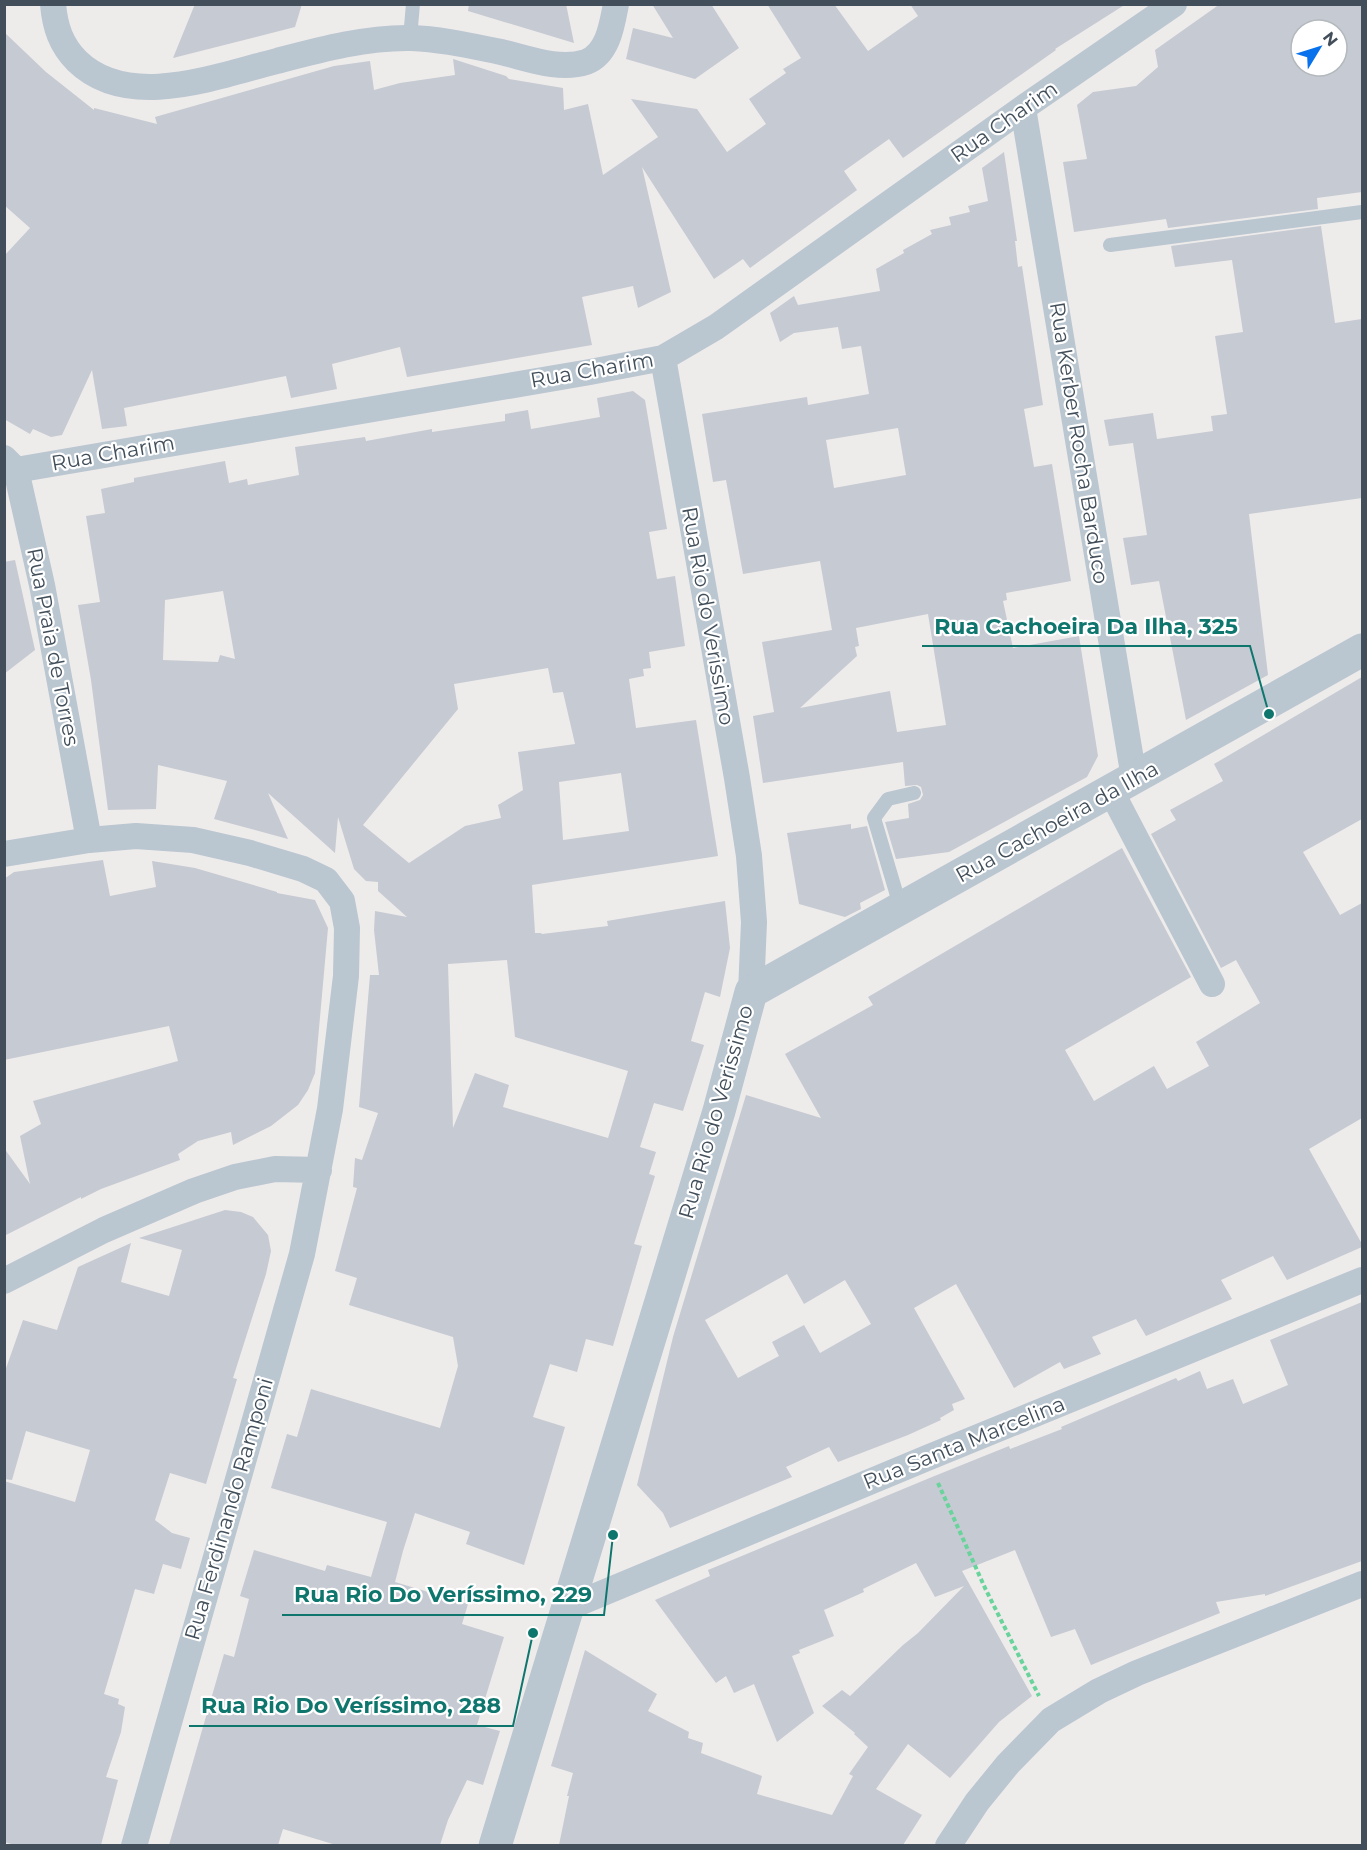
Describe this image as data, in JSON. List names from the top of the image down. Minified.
{"streets":{"street":["Rua Charim","Rua Kerber Rocha Barduco","Rua Rio do Verissimo","Rua Praia de Torres","Rua Cachoeira da Ilha","Rua Santa Marcelina","Rua Ferdinando Ramponi"]},"crossings":[["Rua Charim","Rua Kerber Rocha Barduco"],["Rua Charim","Rua Rio do Verissimo"],["Rua Charim","Rua Praia de Torres"],["Rua Kerber Rocha Barduco","Rua Cachoeira da Ilha"],["Rua Rio do Verissimo","Rua Cachoeira da Ilha"],["Rua Rio do Verissimo","Rua Santa Marcelina"],["Rua Praia de Torres","Rua Ferdinando Ramponi"]],"places":["Rua Cachoeira Da Ilha, 325","Rua Rio Do Veríssimo, 229","Rua Rio Do Veríssimo, 288"],"north":"top right"}
